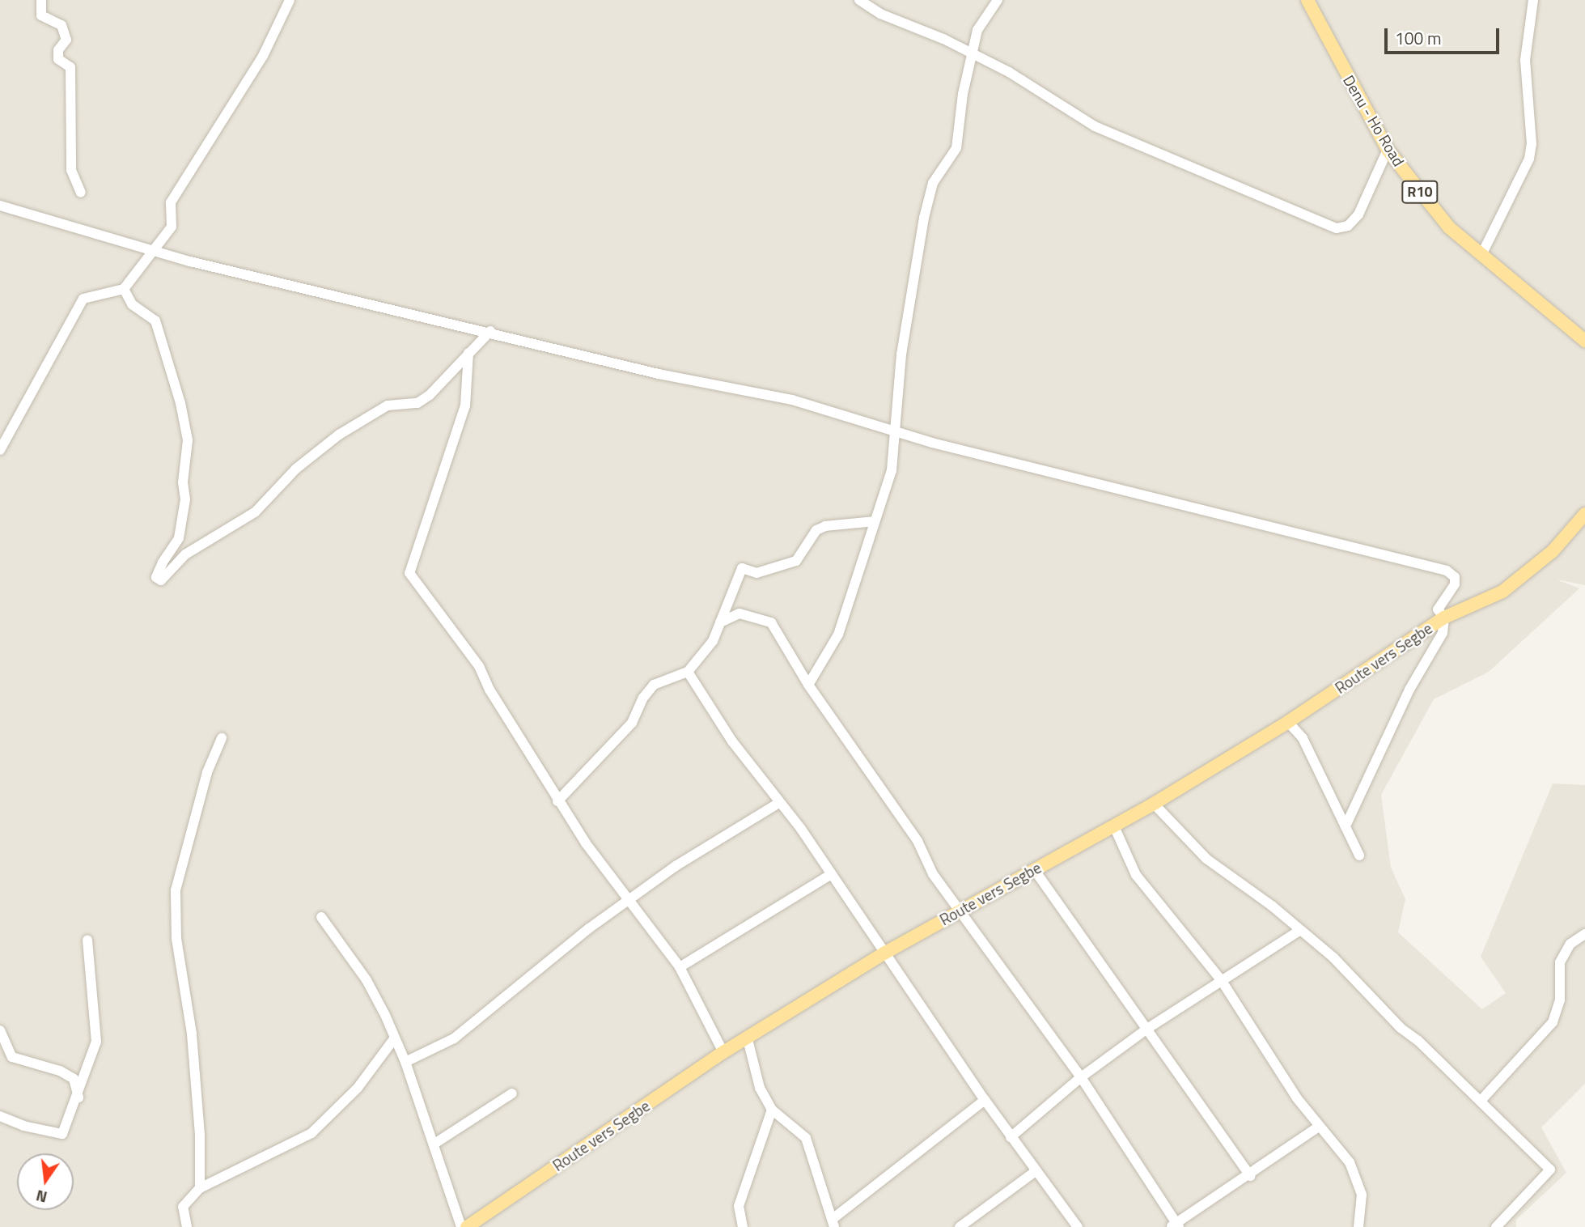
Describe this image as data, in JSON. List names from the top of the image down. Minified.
{"streets":{"main road":["Denu - Ho Road","R10","Route vers Segbe"]},"scale_bar":"100 m","north":"bottom"}
